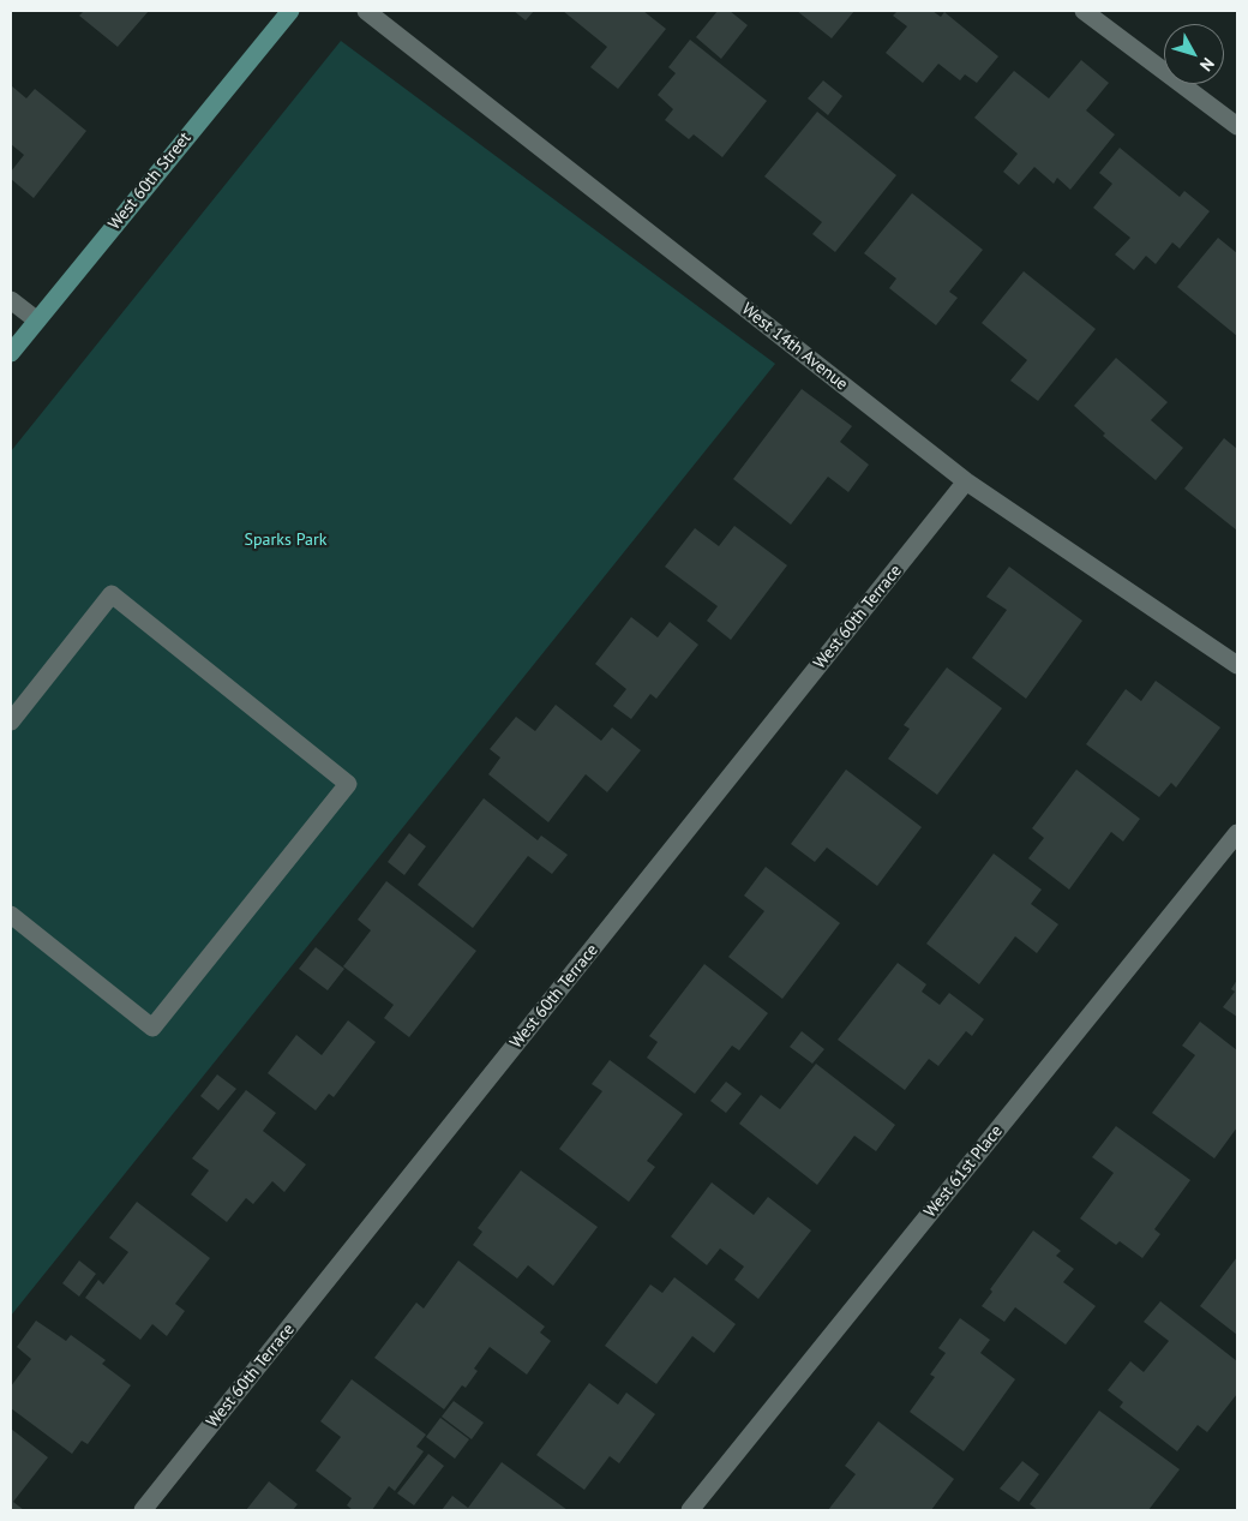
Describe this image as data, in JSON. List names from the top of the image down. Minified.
{"streets":{"street":["West 60th Street","West 14th Avenue","West 60th Terrace","West 61st Place"]},"crossings":[["West 14th Avenue","West 60th Terrace"]],"parks":["Sparks Park"],"north":"bottom right"}
